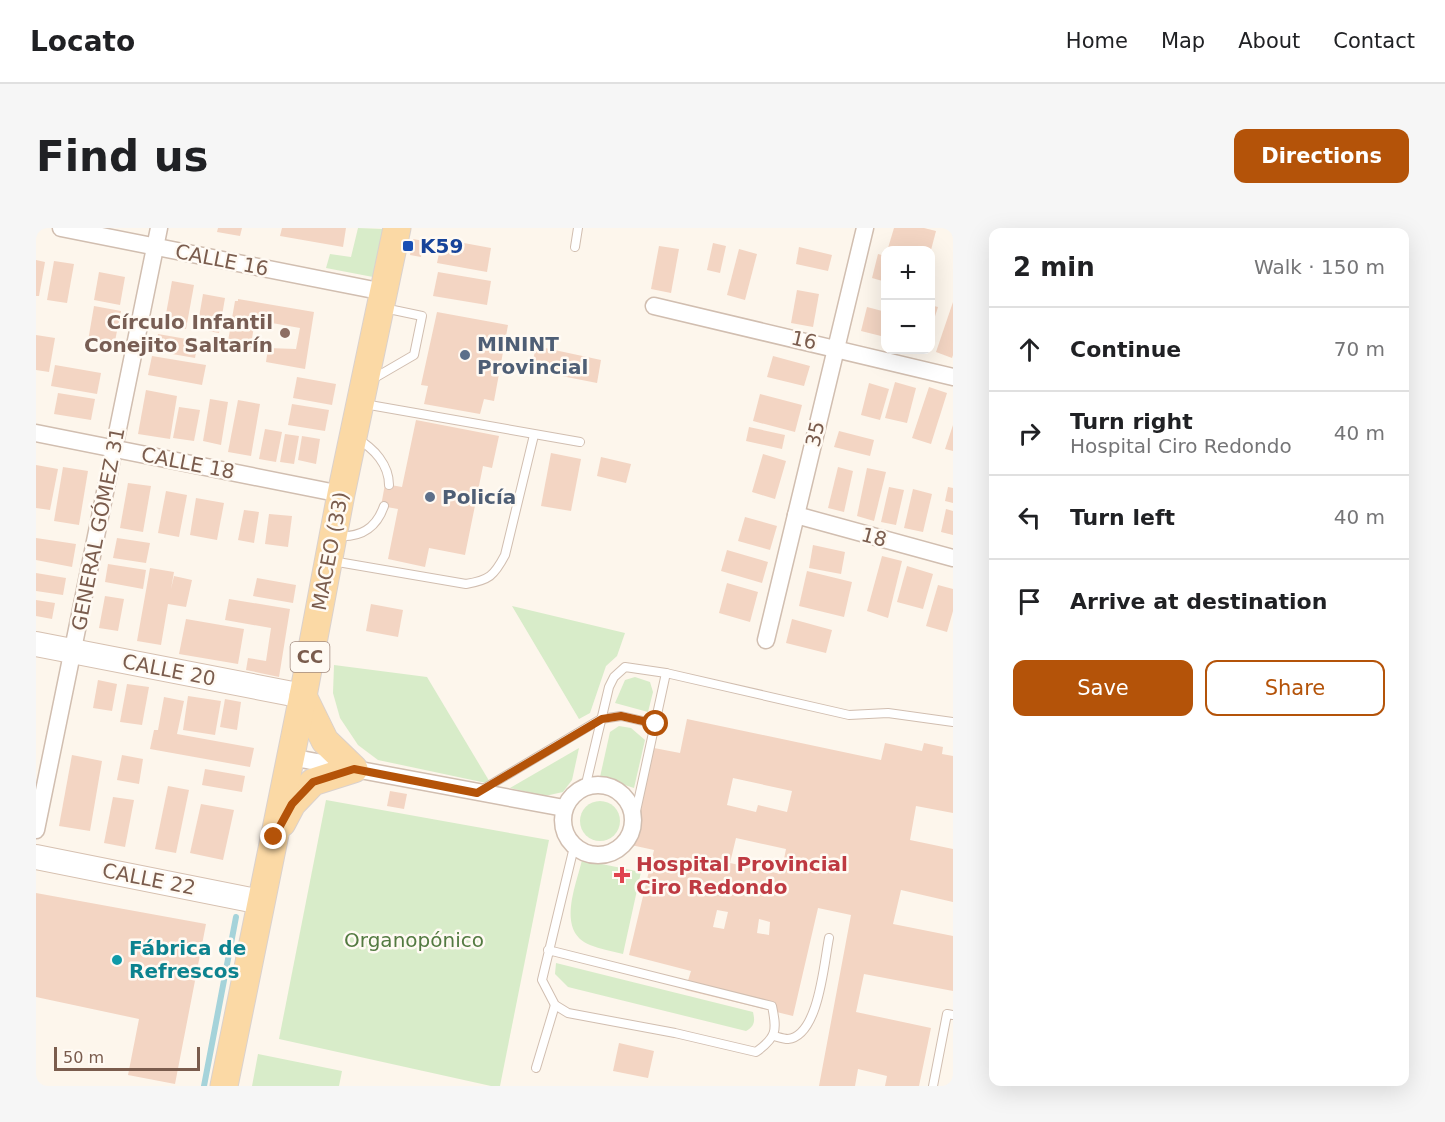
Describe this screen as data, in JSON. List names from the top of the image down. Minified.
{"streets":{"main road":["MACEO (33)","CC"],"street":["CALLE 16","16","35","CALLE 18","GENERAL GÓMEZ 31","18","CALLE 20","CALLE 22"]},"crossings":[["CALLE 16","GENERAL GÓMEZ 31"],["CALLE 16","MACEO (33)"],["16","35"],["35","18"],["CALLE 18","GENERAL GÓMEZ 31"],["CALLE 18","MACEO (33)"],["GENERAL GÓMEZ 31","CALLE 20"],["MACEO (33)","CALLE 20"],["MACEO (33)","CALLE 22"]],"parks":["Organopónico"],"places":{"transit":["K59"],"other":["Círculo Infantil Conejito Saltarín","MININT Provincial","Policía","Fábrica de Refrescos"],"health":["Hospital Provincial Ciro Redondo"]},"scale_bar":"50 m","page":{"header":"Locato","nav":["Home","Map","About","Contact"],"buttons":["Directions",["Save","Share"]],"title":"Find us","heading":["2 min","Walk · 150 m"],"map_buttons":["+","−"],"list":[["Continue","70 m"],["Turn right","Hospital Ciro Redondo","40 m"],["Turn left","40 m"],"Arrive at destination"],"scale":"50 m"}}
